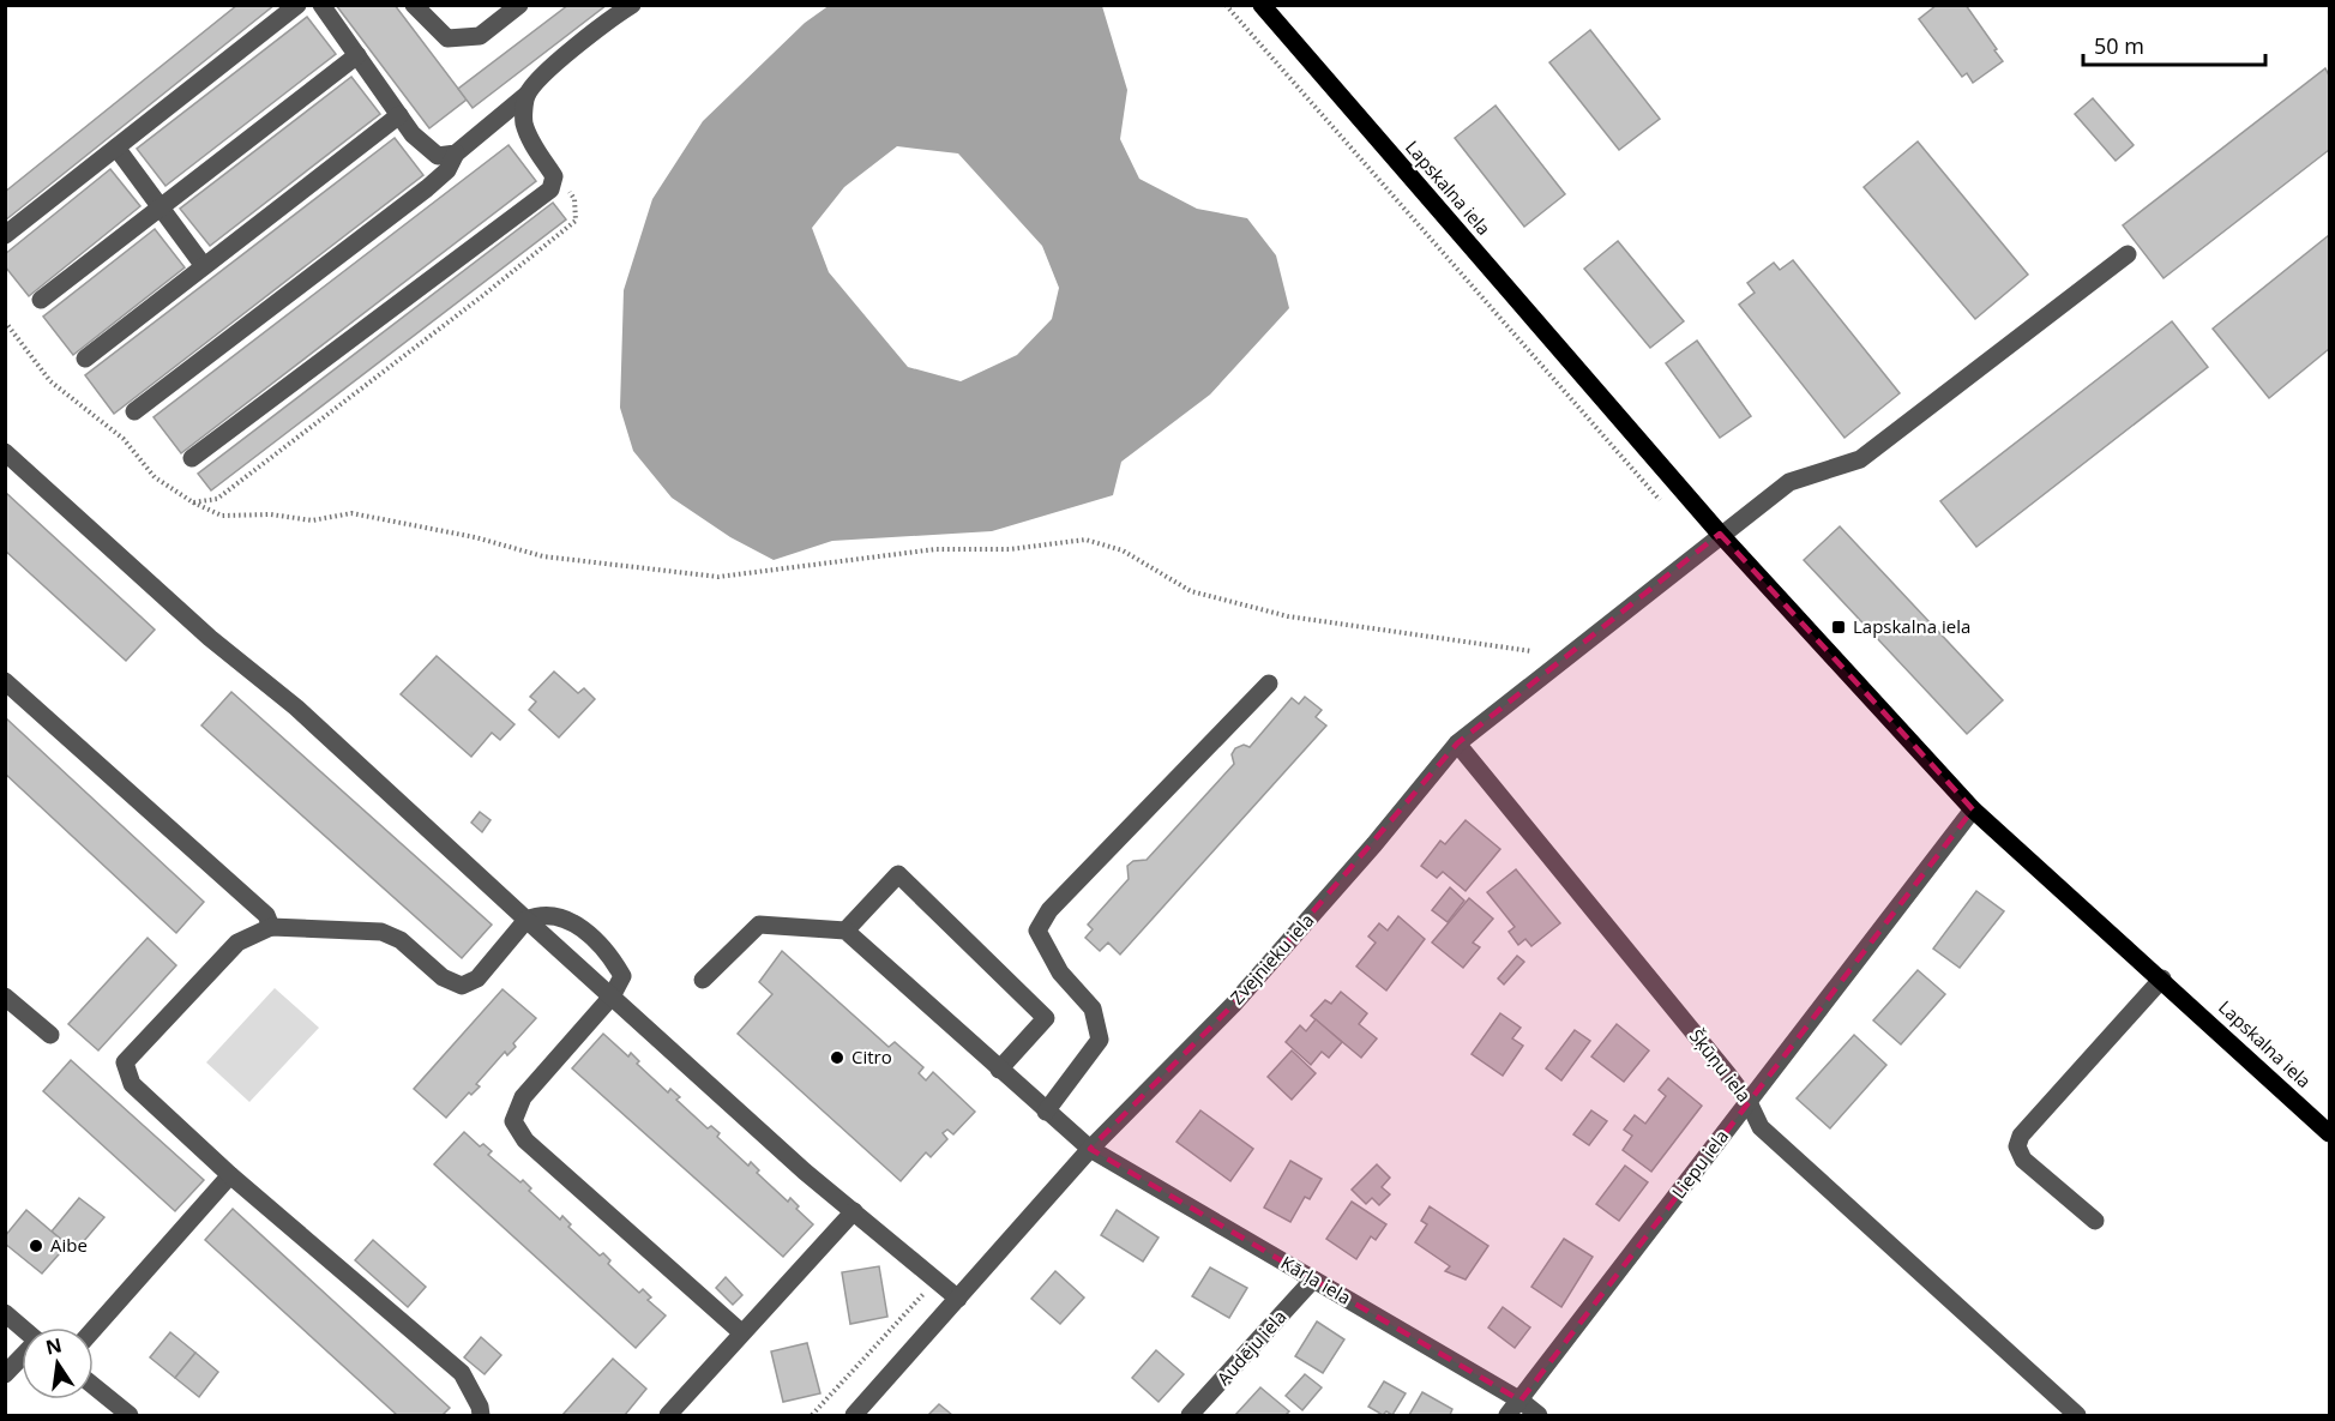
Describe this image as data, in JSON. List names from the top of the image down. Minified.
{"streets":{"main road":["Lapskalna iela"],"street":["Zvejnieku iela","Šķūņu iela","Liepu iela","Kārļa iela","Audēju iela"]},"crossings":[["Lapskalna iela","Zvejnieku iela"],["Lapskalna iela","Liepu iela"],["Zvejnieku iela","Šķūņu iela"],["Zvejnieku iela","Kārļa iela"],["Šķūņu iela","Liepu iela"],["Liepu iela","Kārļa iela"],["Kārļa iela","Audēju iela"]],"places":{"transit":["Lapskalna iela"],"other":["Citro","Aibe"]},"scale_bar":"50 m","north":"top"}
